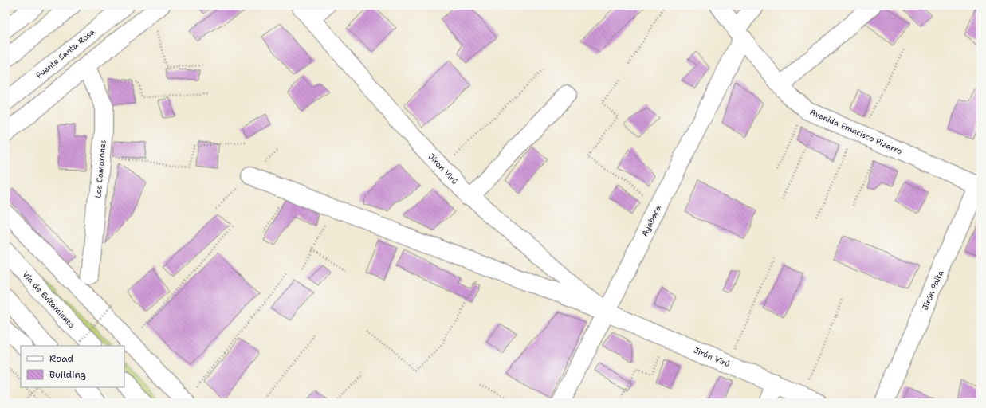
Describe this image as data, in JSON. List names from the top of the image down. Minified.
{"streets":{"main road":["Puente Santa Rosa","Avenida Francisco Pizarro","Los Camarones","Jirón Virú","Ayabaca","Jirón Paita","Vía de Evitamiento"]},"crossings":[["Avenida Francisco Pizarro","Ayabaca"],["Avenida Francisco Pizarro","Jirón Paita"],["Jirón Virú","Ayabaca"]],"legend":["Road","Building"]}
